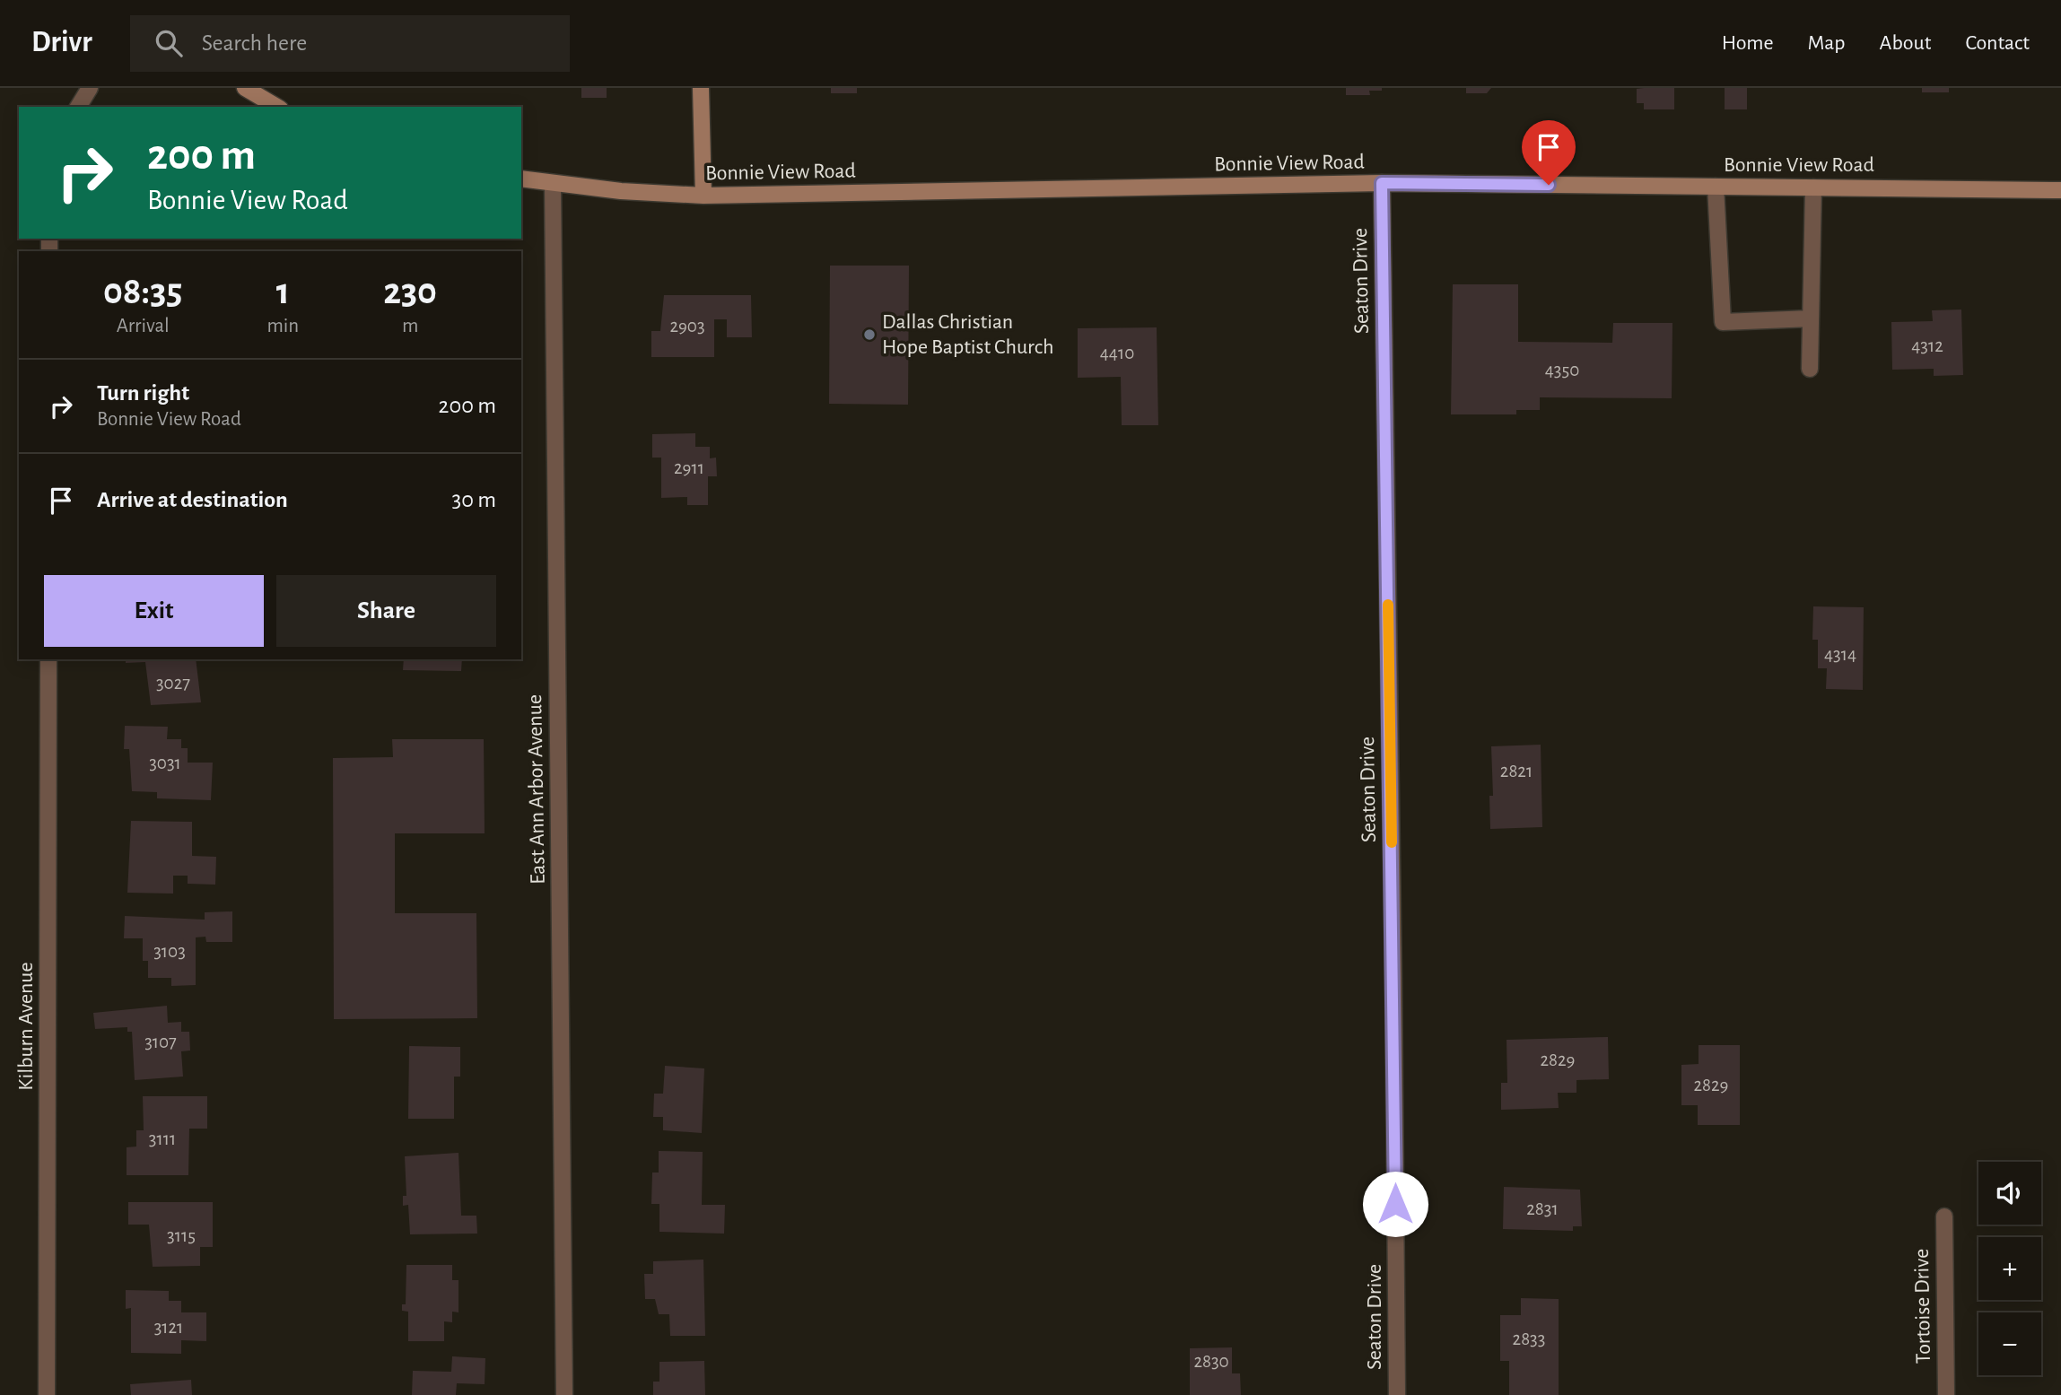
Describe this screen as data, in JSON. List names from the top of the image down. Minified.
{"streets":{"street":["Bonnie View Road","Seaton Drive","East Ann Arbor Avenue","Kilburn Avenue","Tortoise Drive"]},"crossings":[["Bonnie View Road","Seaton Drive"],["Bonnie View Road","East Ann Arbor Avenue"]],"places":["Dallas Christian Hope Baptist Church"],"house_numbers":["2903","4312","4410","4350","2911","4314","3027","3031","2821","3103","3107","2829","2829","3111","2831","3115","3121","2833","2830"],"page":{"header":"Drivr","search":"Search here","nav":["Home","Map","About","Contact"],"turn":["200 m","Bonnie View Road"],"eta":["08:35","Arrival","1","min","230","m"],"list":[{"name":"Turn right","note":"Bonnie View Road","value":"200 m"},{"name":"Arrive at destination","value":"30 m"}],"buttons":["Exit","Share"],"map_buttons":["+","−"]}}
